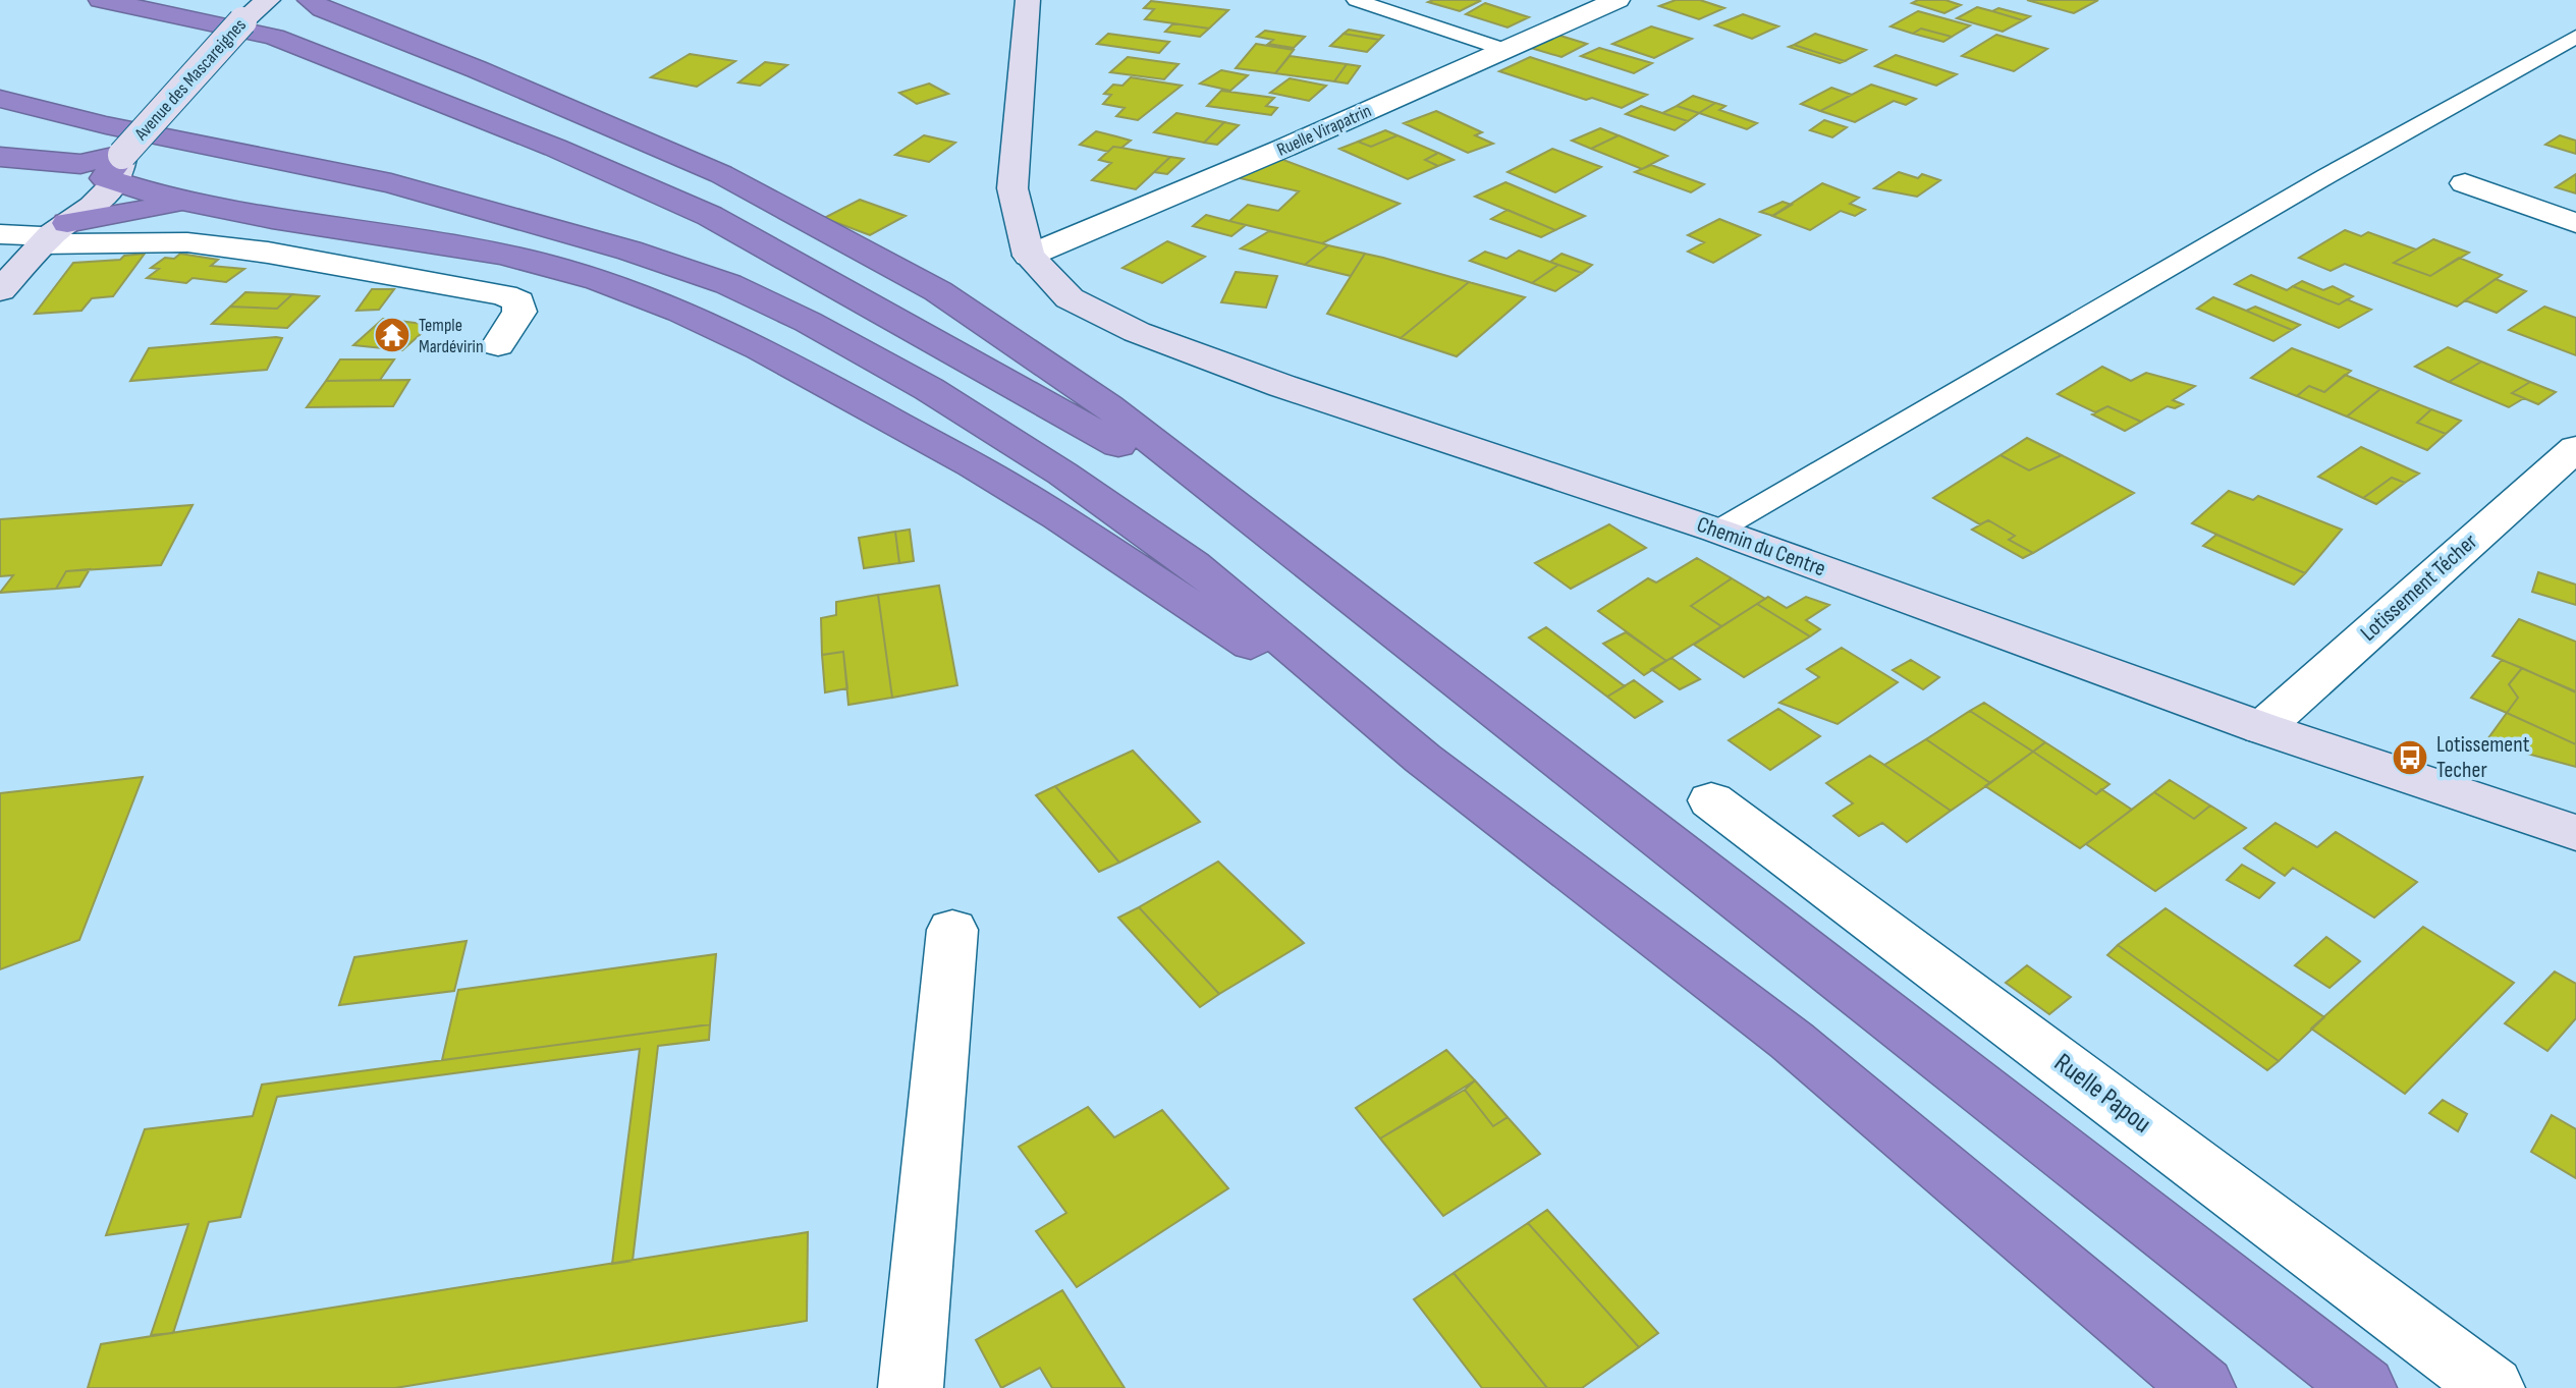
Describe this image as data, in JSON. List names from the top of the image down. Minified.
{"streets":{"street":["Avenue des Mascareignes","Ruelle Virapatrin","Chemin du Centre","Lotissement Técher","Ruelle Papou"]},"crossings":[["Ruelle Virapatrin","Chemin du Centre"],["Chemin du Centre","Lotissement Técher"]],"places":{"temple":["Temple Mardévirin"],"bus stop":["Lotissement Techer"]}}
